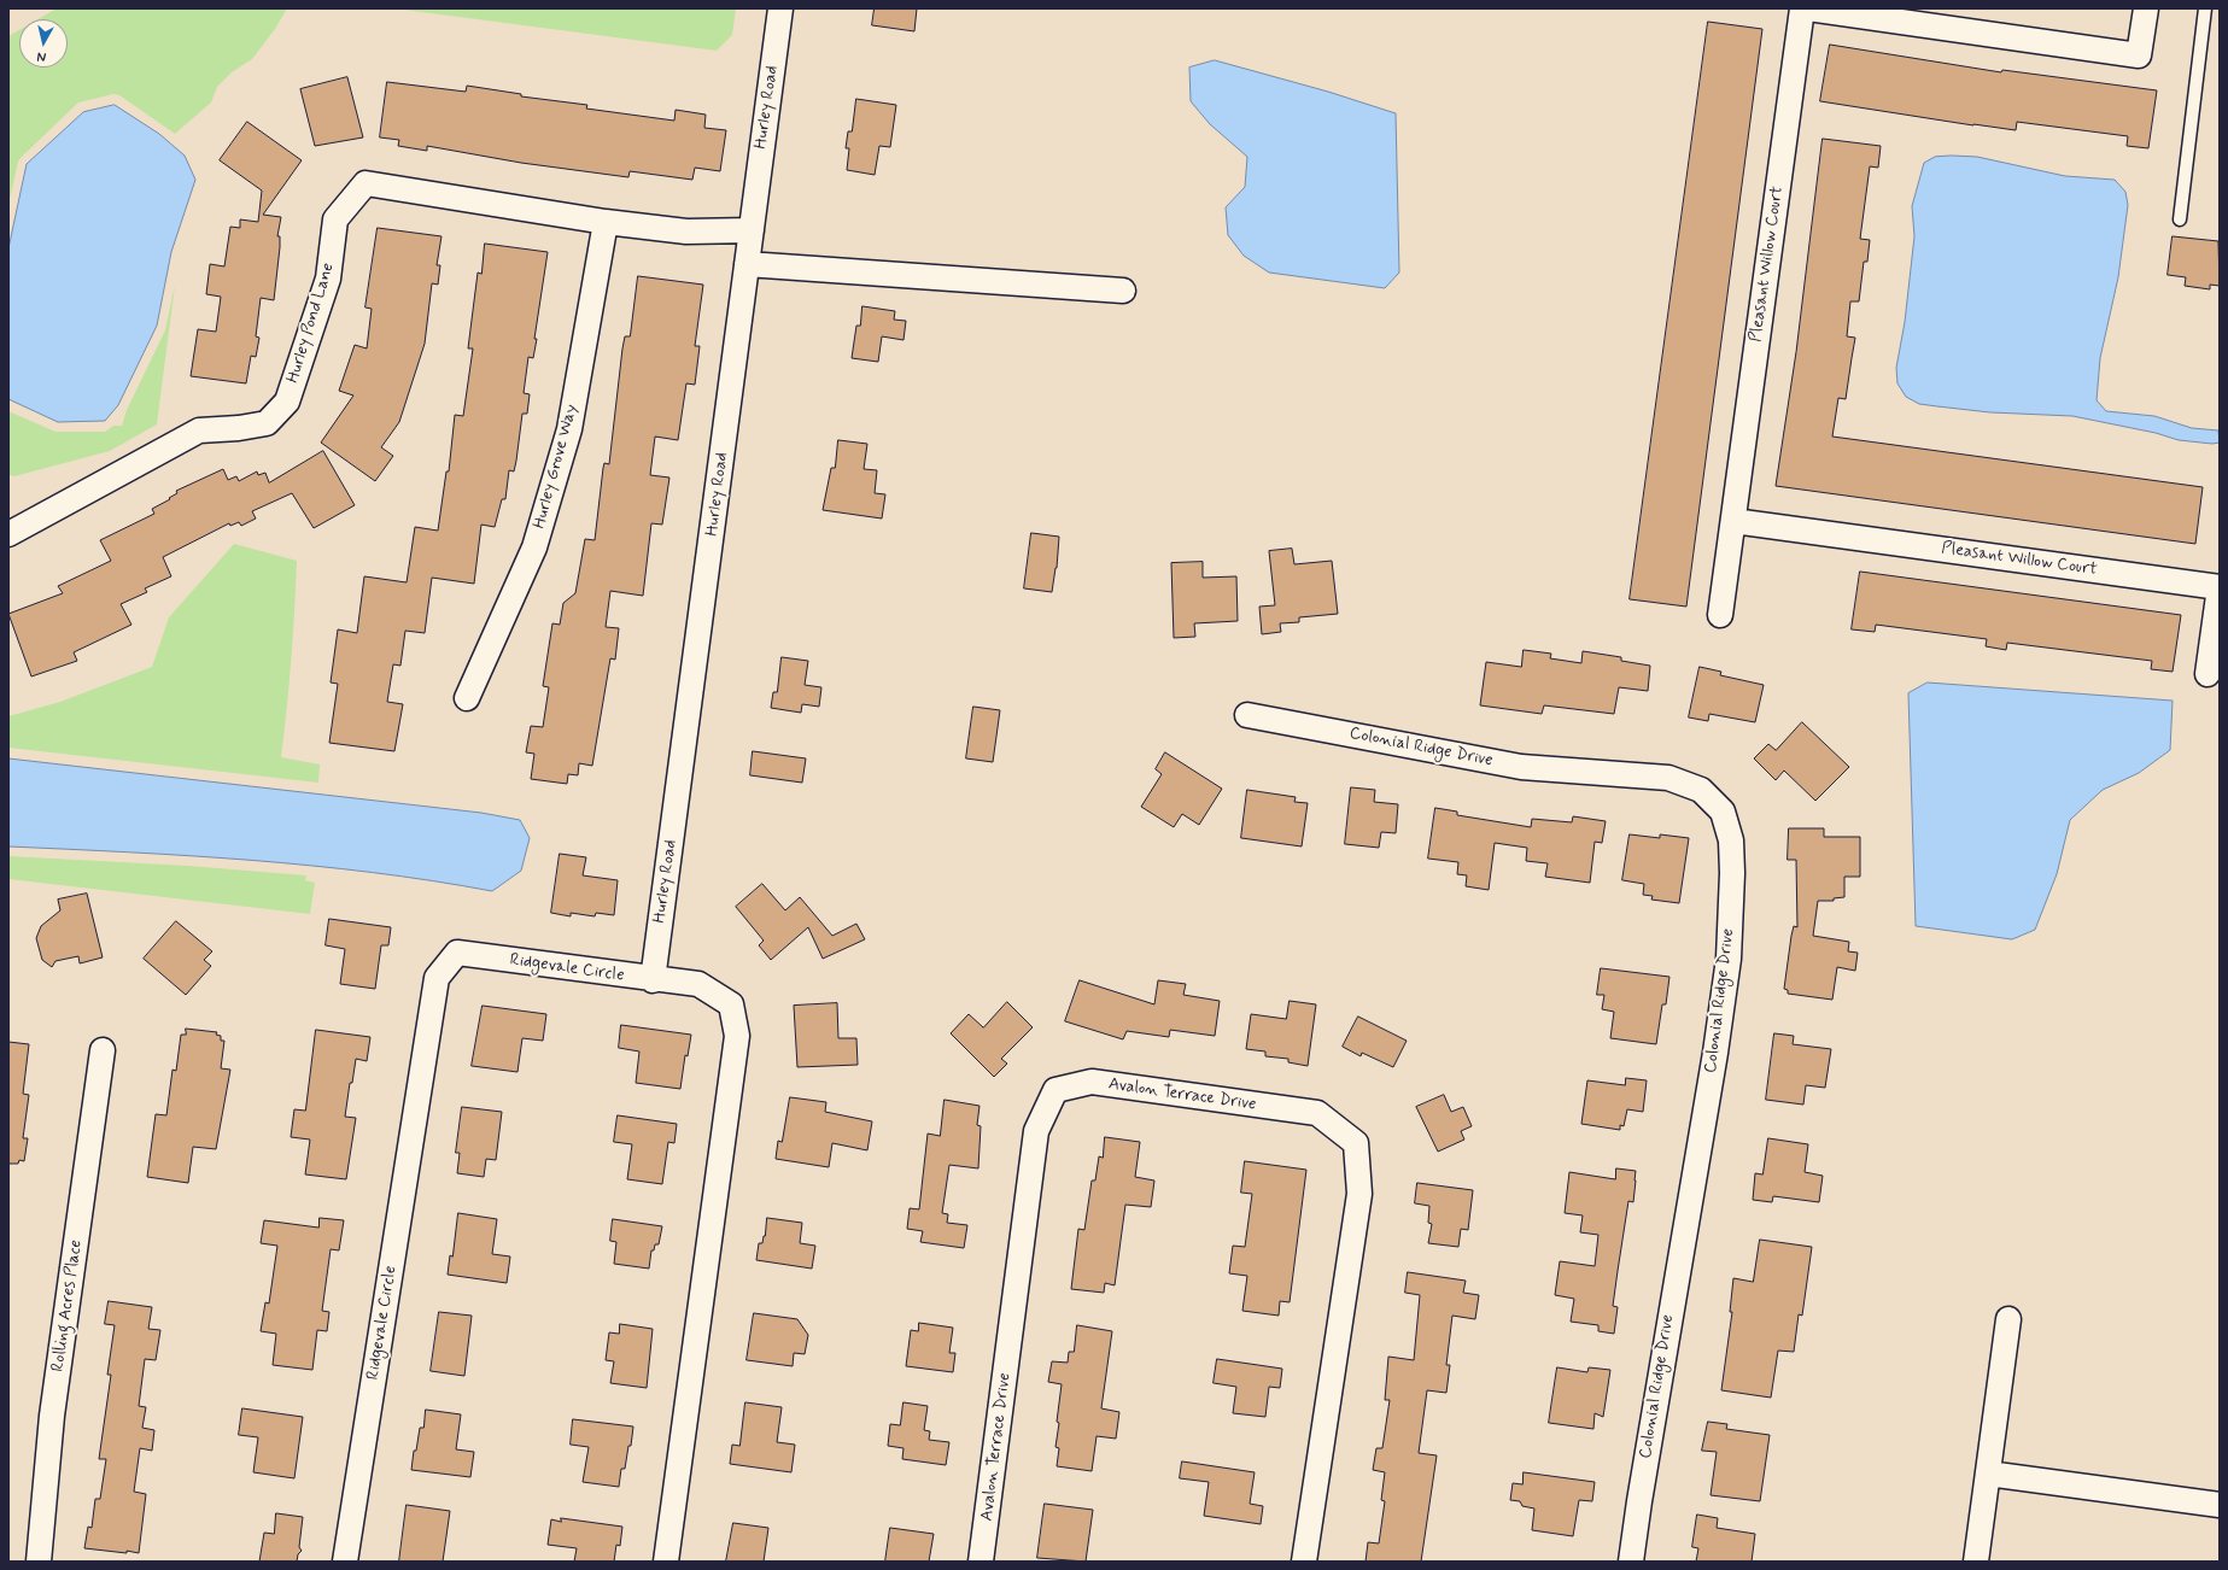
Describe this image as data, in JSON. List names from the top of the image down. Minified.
{"streets":{"street":["Hurley Road","Pleasant Willow Court","Hurley Pond Lane","Hurley Grove Way","Colonial Ridge Drive","Ridgevale Circle","Avalon Terrace Drive","Rolling Acres Place"]},"crossings":[["Hurley Road","Hurley Pond Lane"],["Hurley Road","Ridgevale Circle"],["Hurley Pond Lane","Hurley Grove Way"]],"north":"bottom"}
